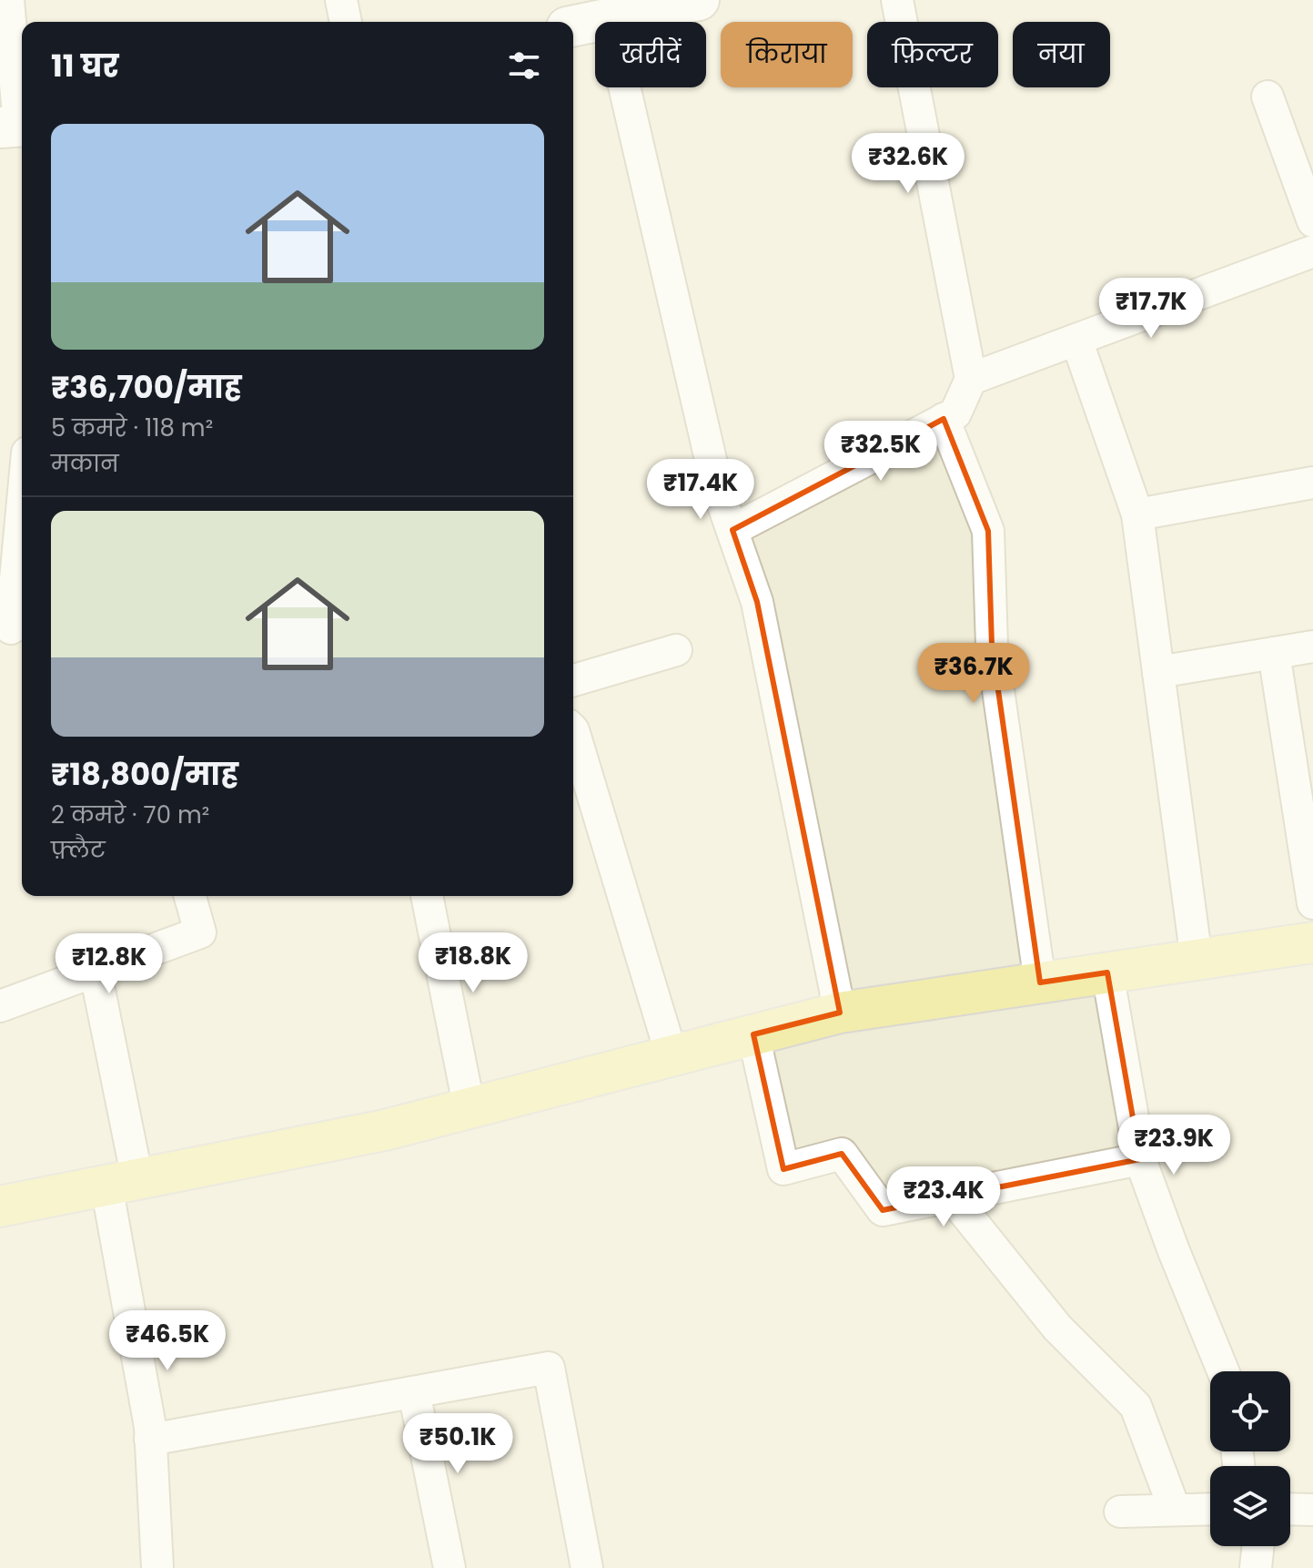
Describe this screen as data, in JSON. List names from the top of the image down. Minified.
{"page":{"chip":["खरीदें","किराया","फ़िल्टर","नया"],"heading":"11 घर","list":[{"name":"₹36,700/माह","note":"5 कमरे · 118 m² · मकान"},{"name":"₹18,800/माह","note":"2 कमरे · 70 m² · फ़्लैट"}],"price":["₹32.6K","₹17.7K","₹32.5K","₹17.4K","₹36.7K","₹18.8K","₹12.8K","₹23.9K","₹23.4K","₹46.5K","₹50.1K"]}}
